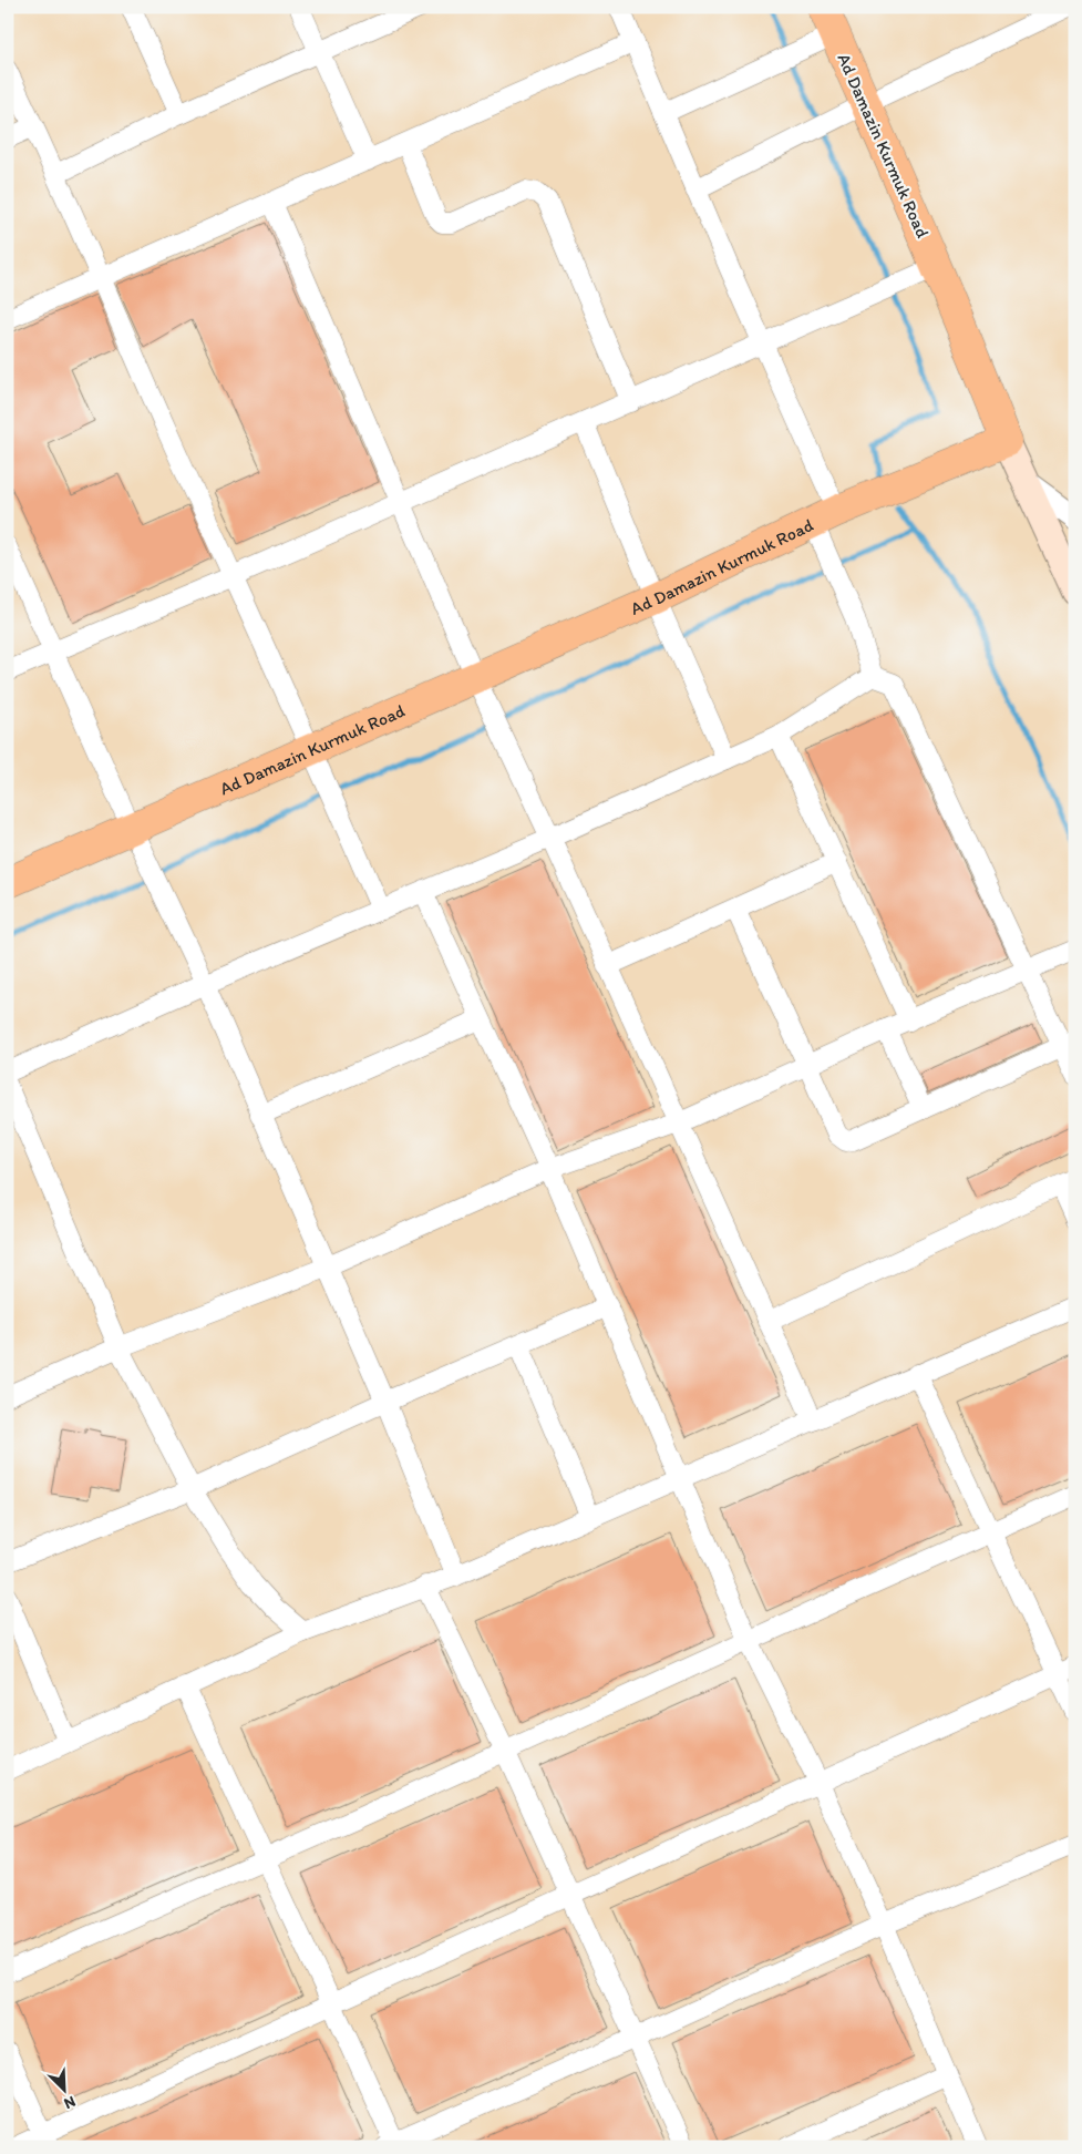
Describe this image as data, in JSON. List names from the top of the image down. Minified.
{"streets":{"highway":["Ad Damazin Kurmuk Road"]},"north":"bottom right"}
